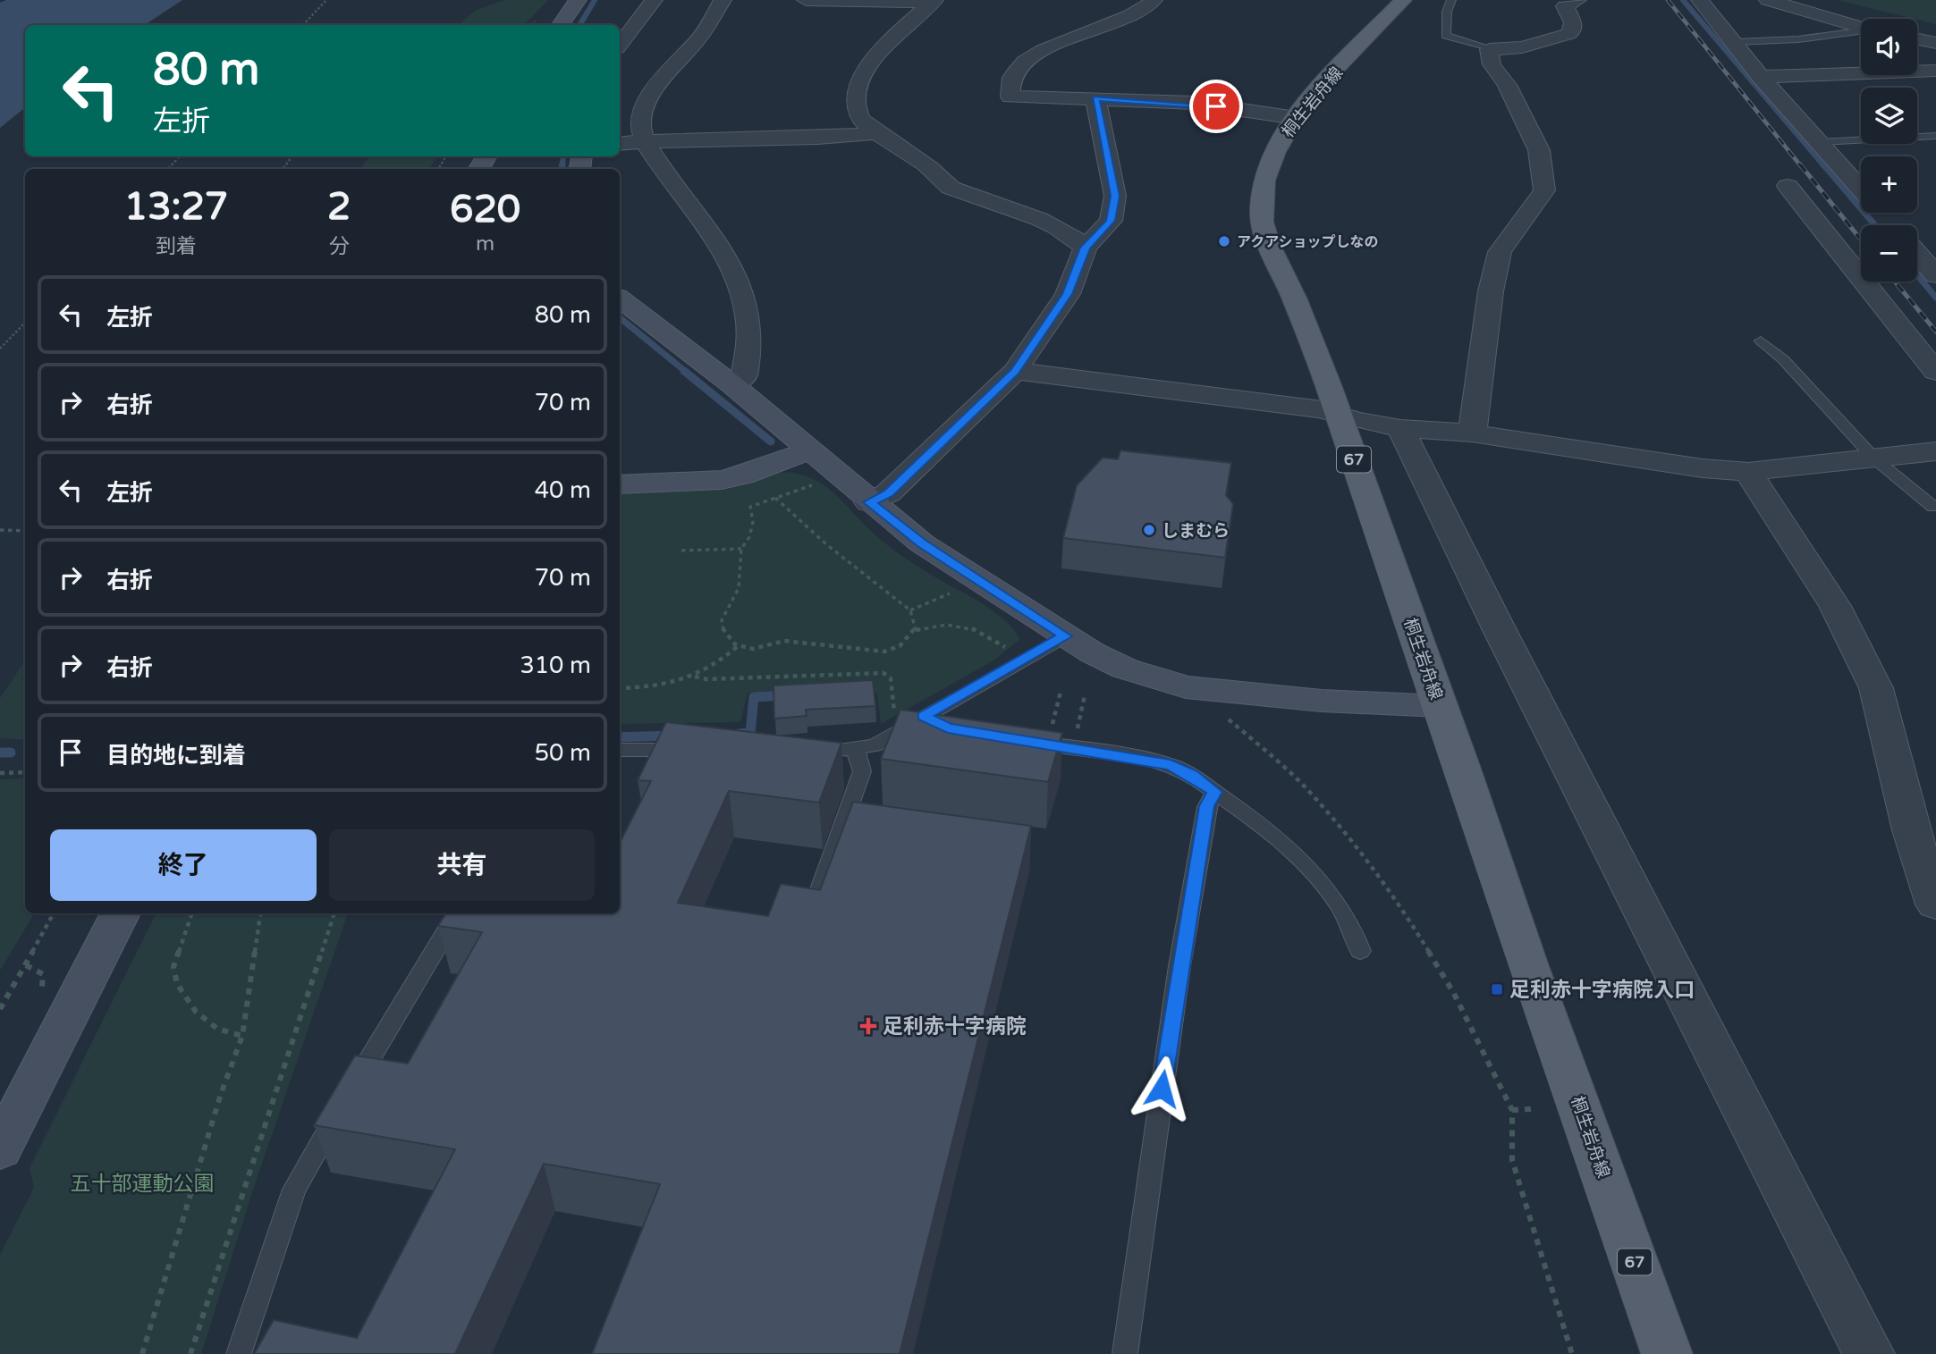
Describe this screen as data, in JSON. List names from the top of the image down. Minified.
{"streets":{"main road":["桐生岩舟線","67"]},"parks":["五十部運動公園"],"places":{"other":["アクアショップしなの","しまむら"],"transit":["足利赤十字病院入口"],"health":["足利赤十字病院"]},"page":{"map_buttons":["+","−"],"turn":["80 m","左折"],"eta":["13:27","到着","2","分","620","m"],"list":[{"name":"左折","value":"80 m"},{"name":"右折","value":"70 m"},{"name":"左折","value":"40 m"},{"name":"右折","value":"70 m"},{"name":"右折","value":"310 m"},{"name":"目的地に到着","value":"50 m"}],"buttons":["終了","共有"]}}
